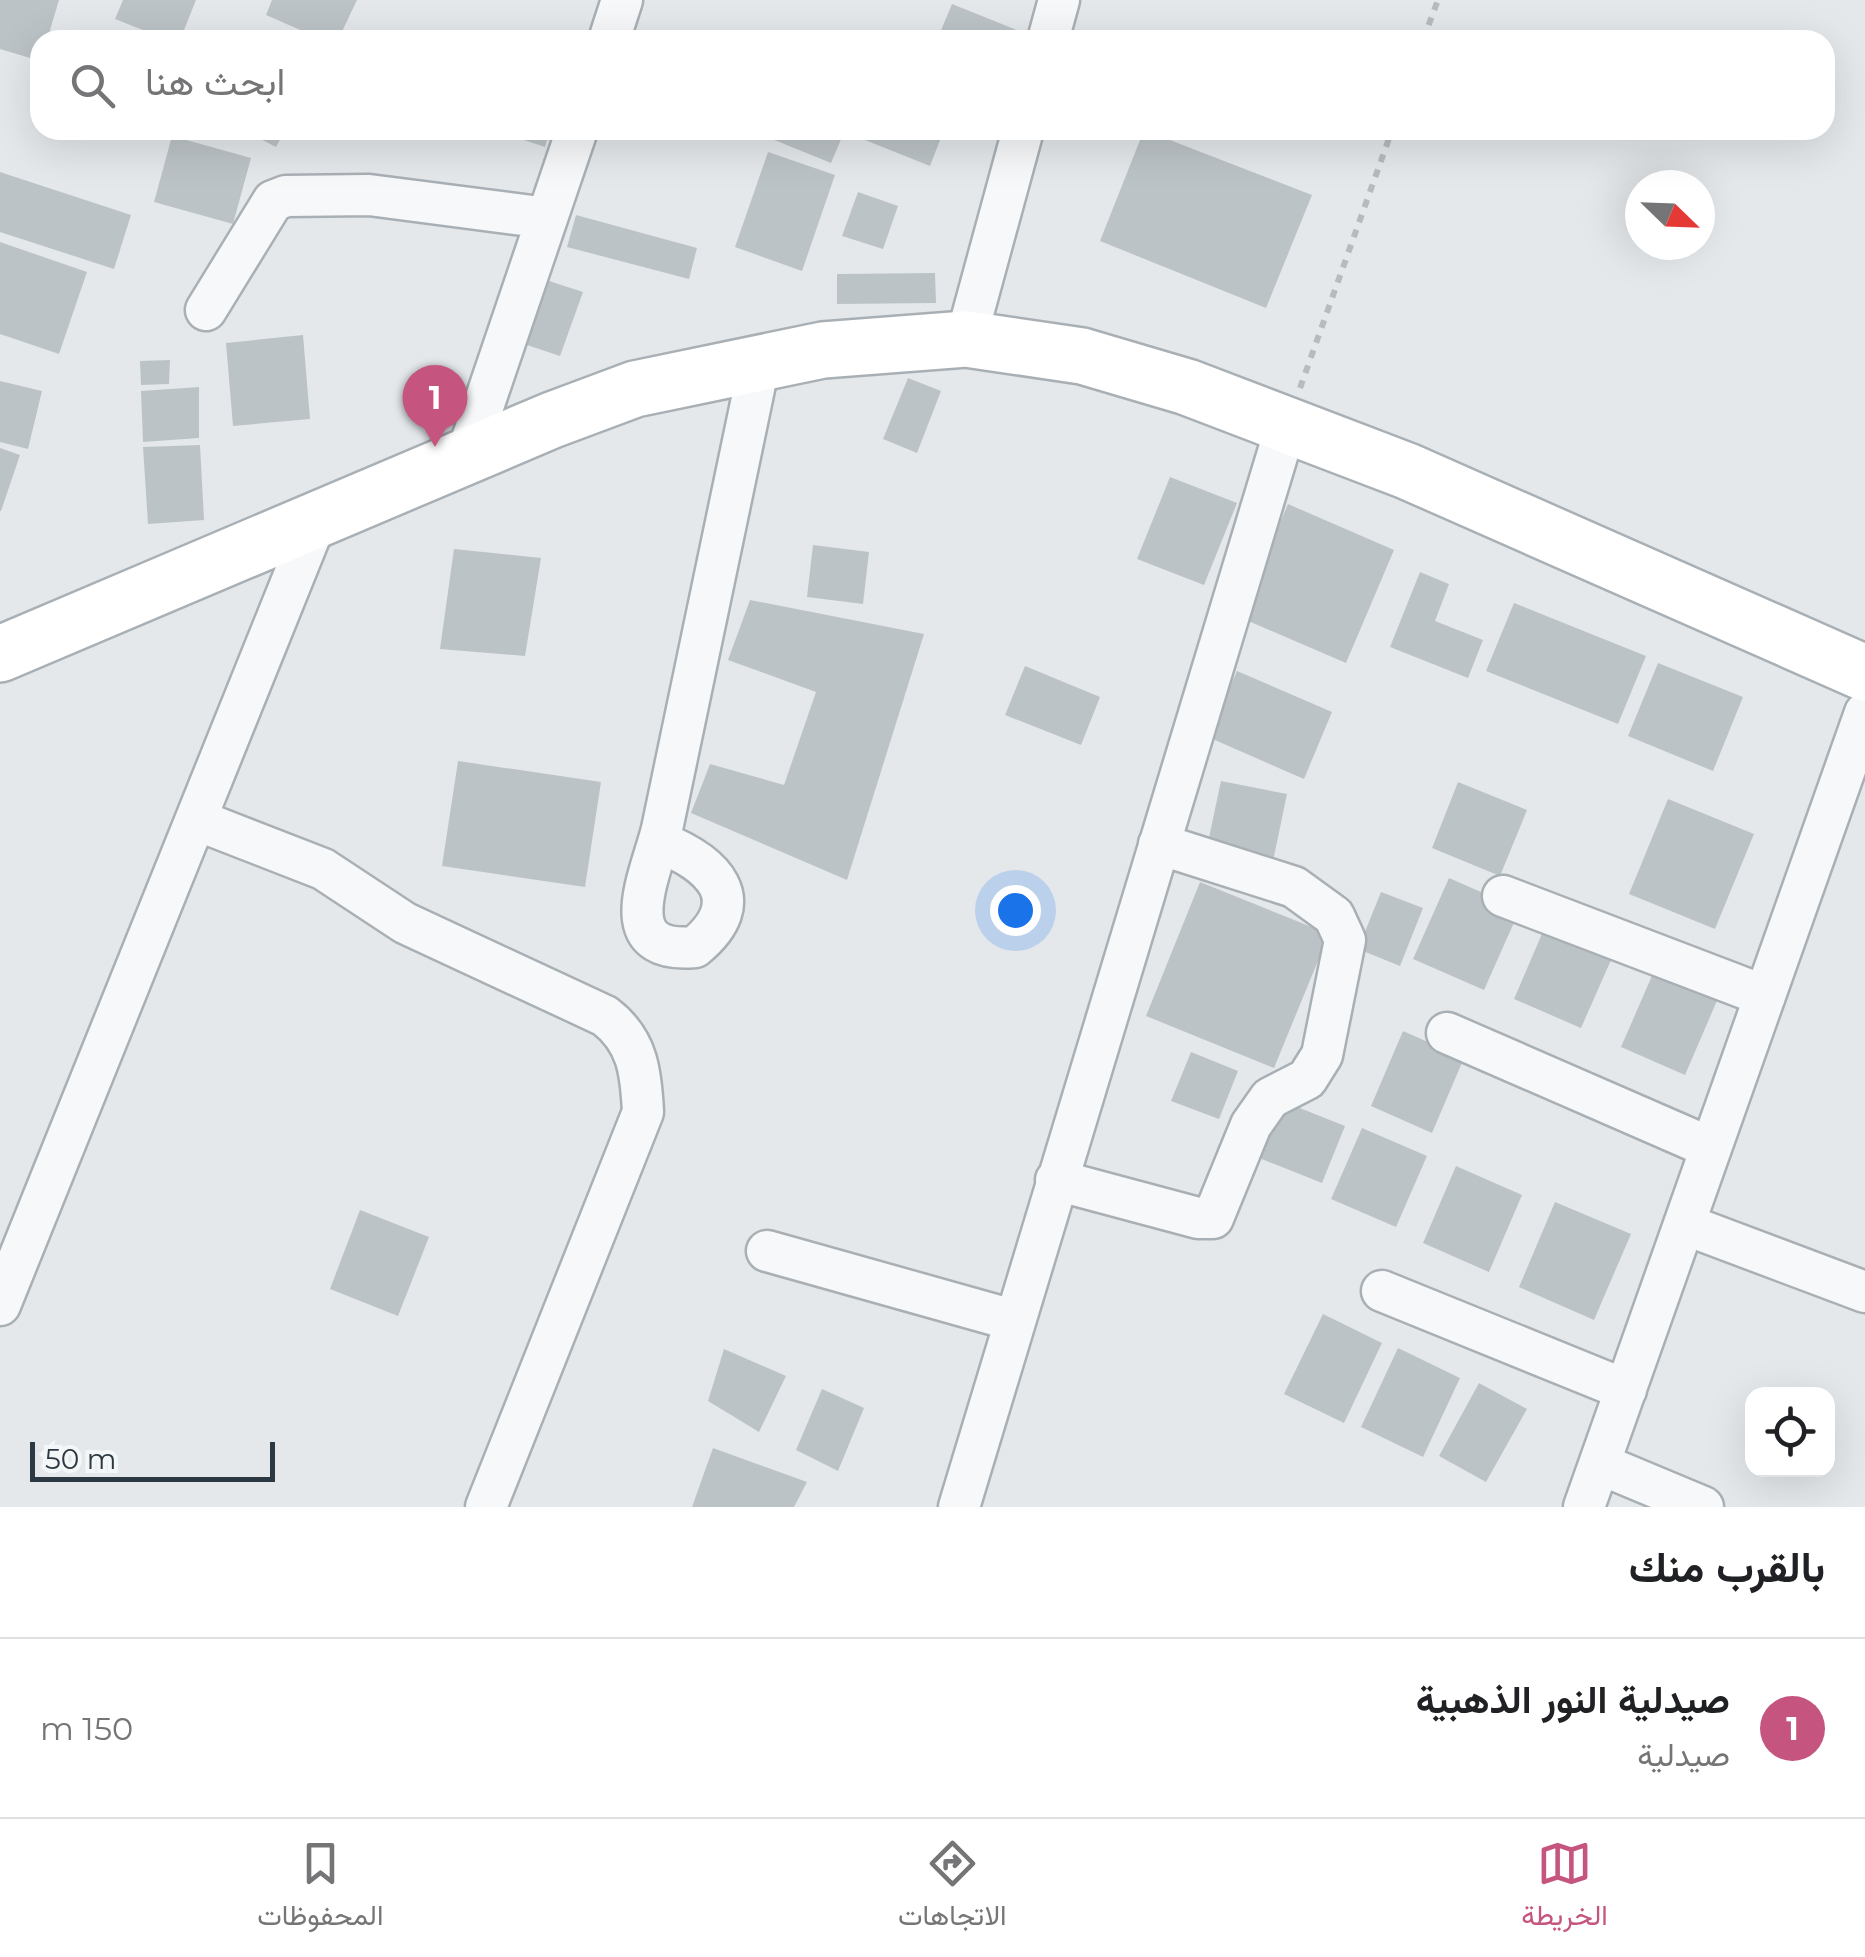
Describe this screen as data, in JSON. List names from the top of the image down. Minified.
{"scale_bar":"50 m","north":"bottom right","page":{"search":"ابحث هنا","pins":"1","scale":"50 m","heading":"بالقرب منك","list":[{"mark":"1","name":"صيدلية النور الذهبية","note":"صيدلية","value":"150 m"}],"nav":["الخريطة","الاتجاهات","المحفوظات"]}}
